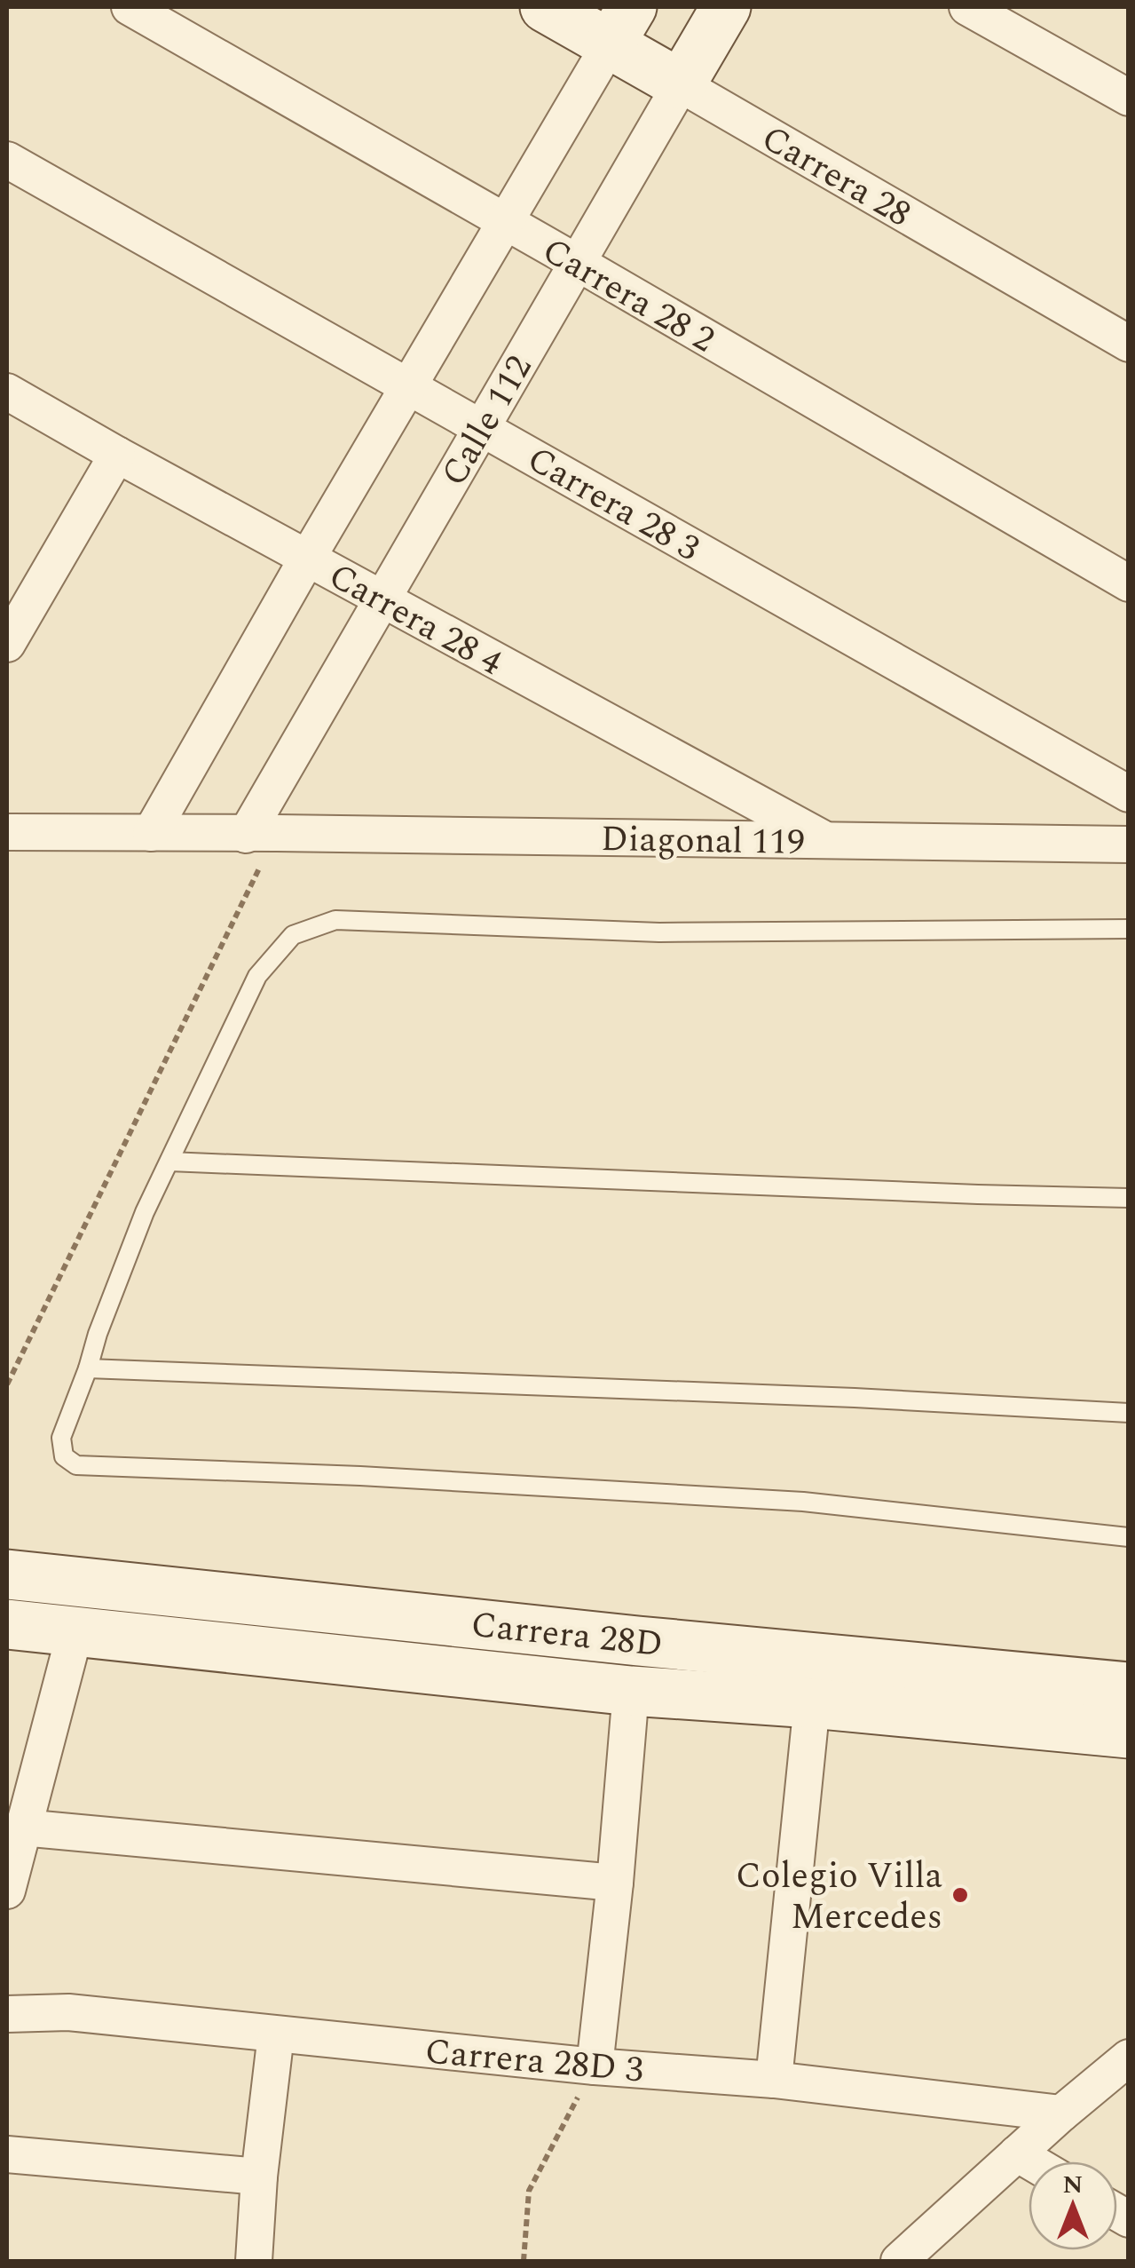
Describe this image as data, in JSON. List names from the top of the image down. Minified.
{"streets":{"street":["Carrera 28","Carrera 28 2","Calle 112","Carrera 28 3","Carrera 28 4","Diagonal 119","Carrera 28D","Carrera 28D 3"]},"crossings":[["Carrera 28","Calle 112"],["Carrera 28 2","Calle 112"],["Calle 112","Carrera 28 3"],["Calle 112","Carrera 28 4"],["Calle 112","Diagonal 119"],["Carrera 28 4","Diagonal 119"]],"places":["Colegio Villa Mercedes"],"north":"top"}
